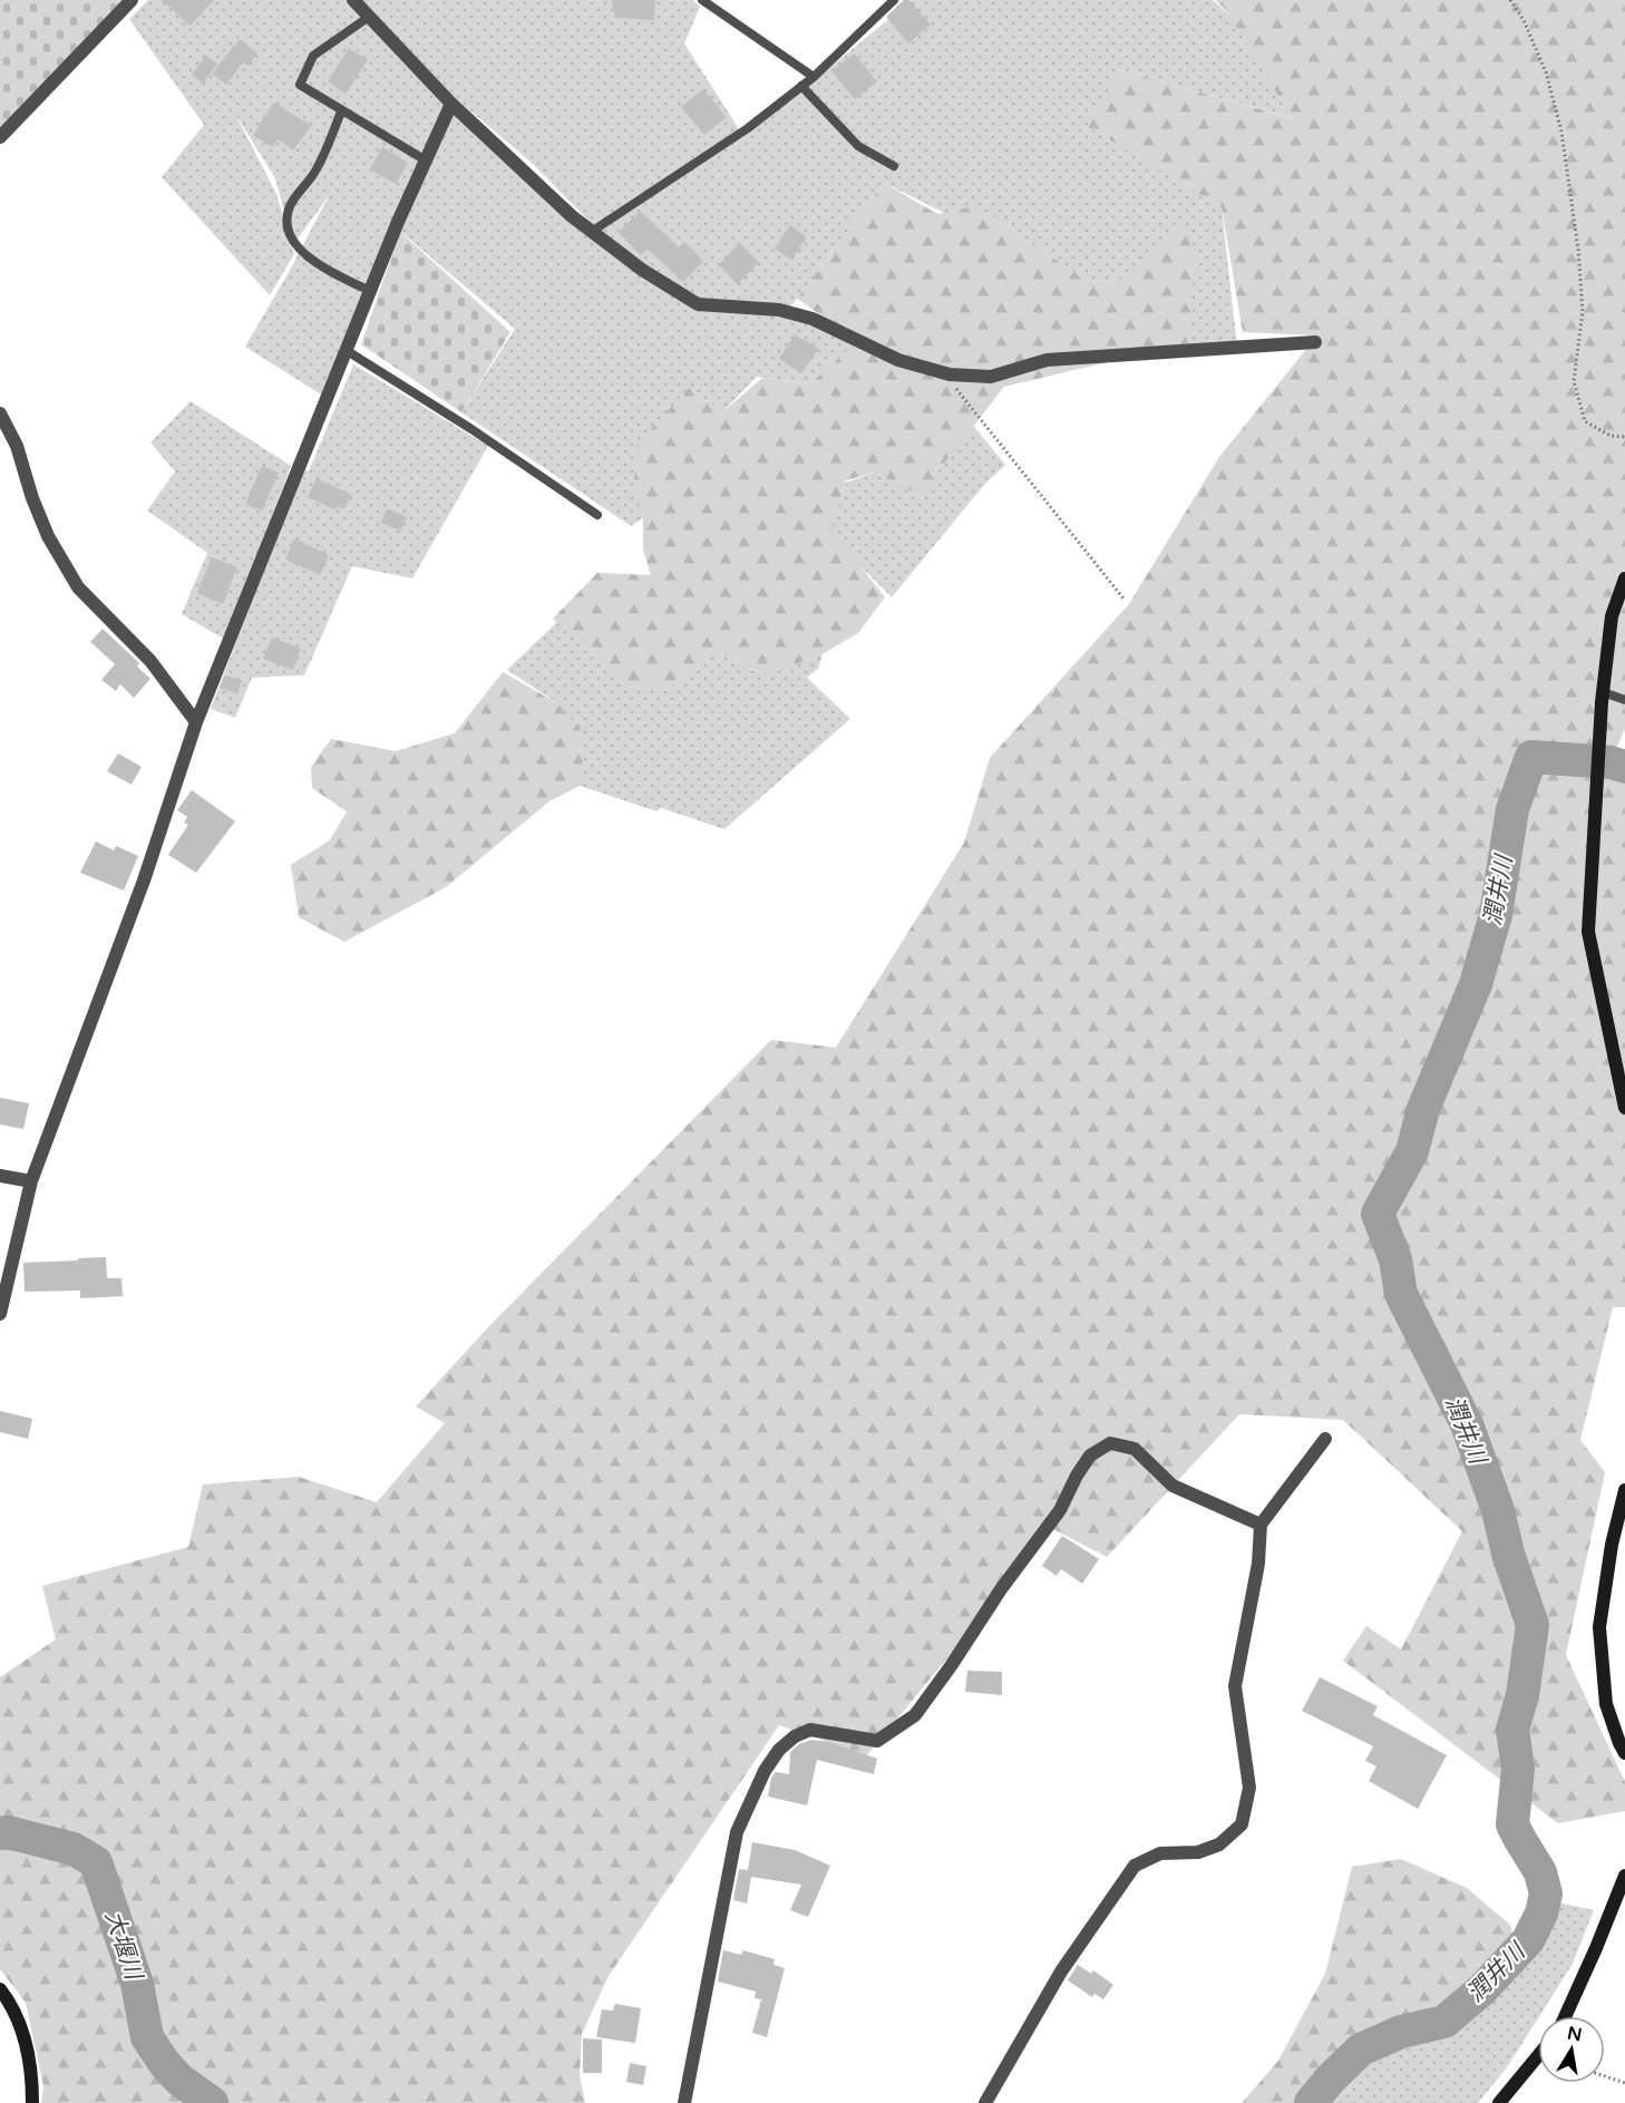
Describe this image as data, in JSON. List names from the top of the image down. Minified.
{"water":["潤井川","大堰川"],"north":"top"}
